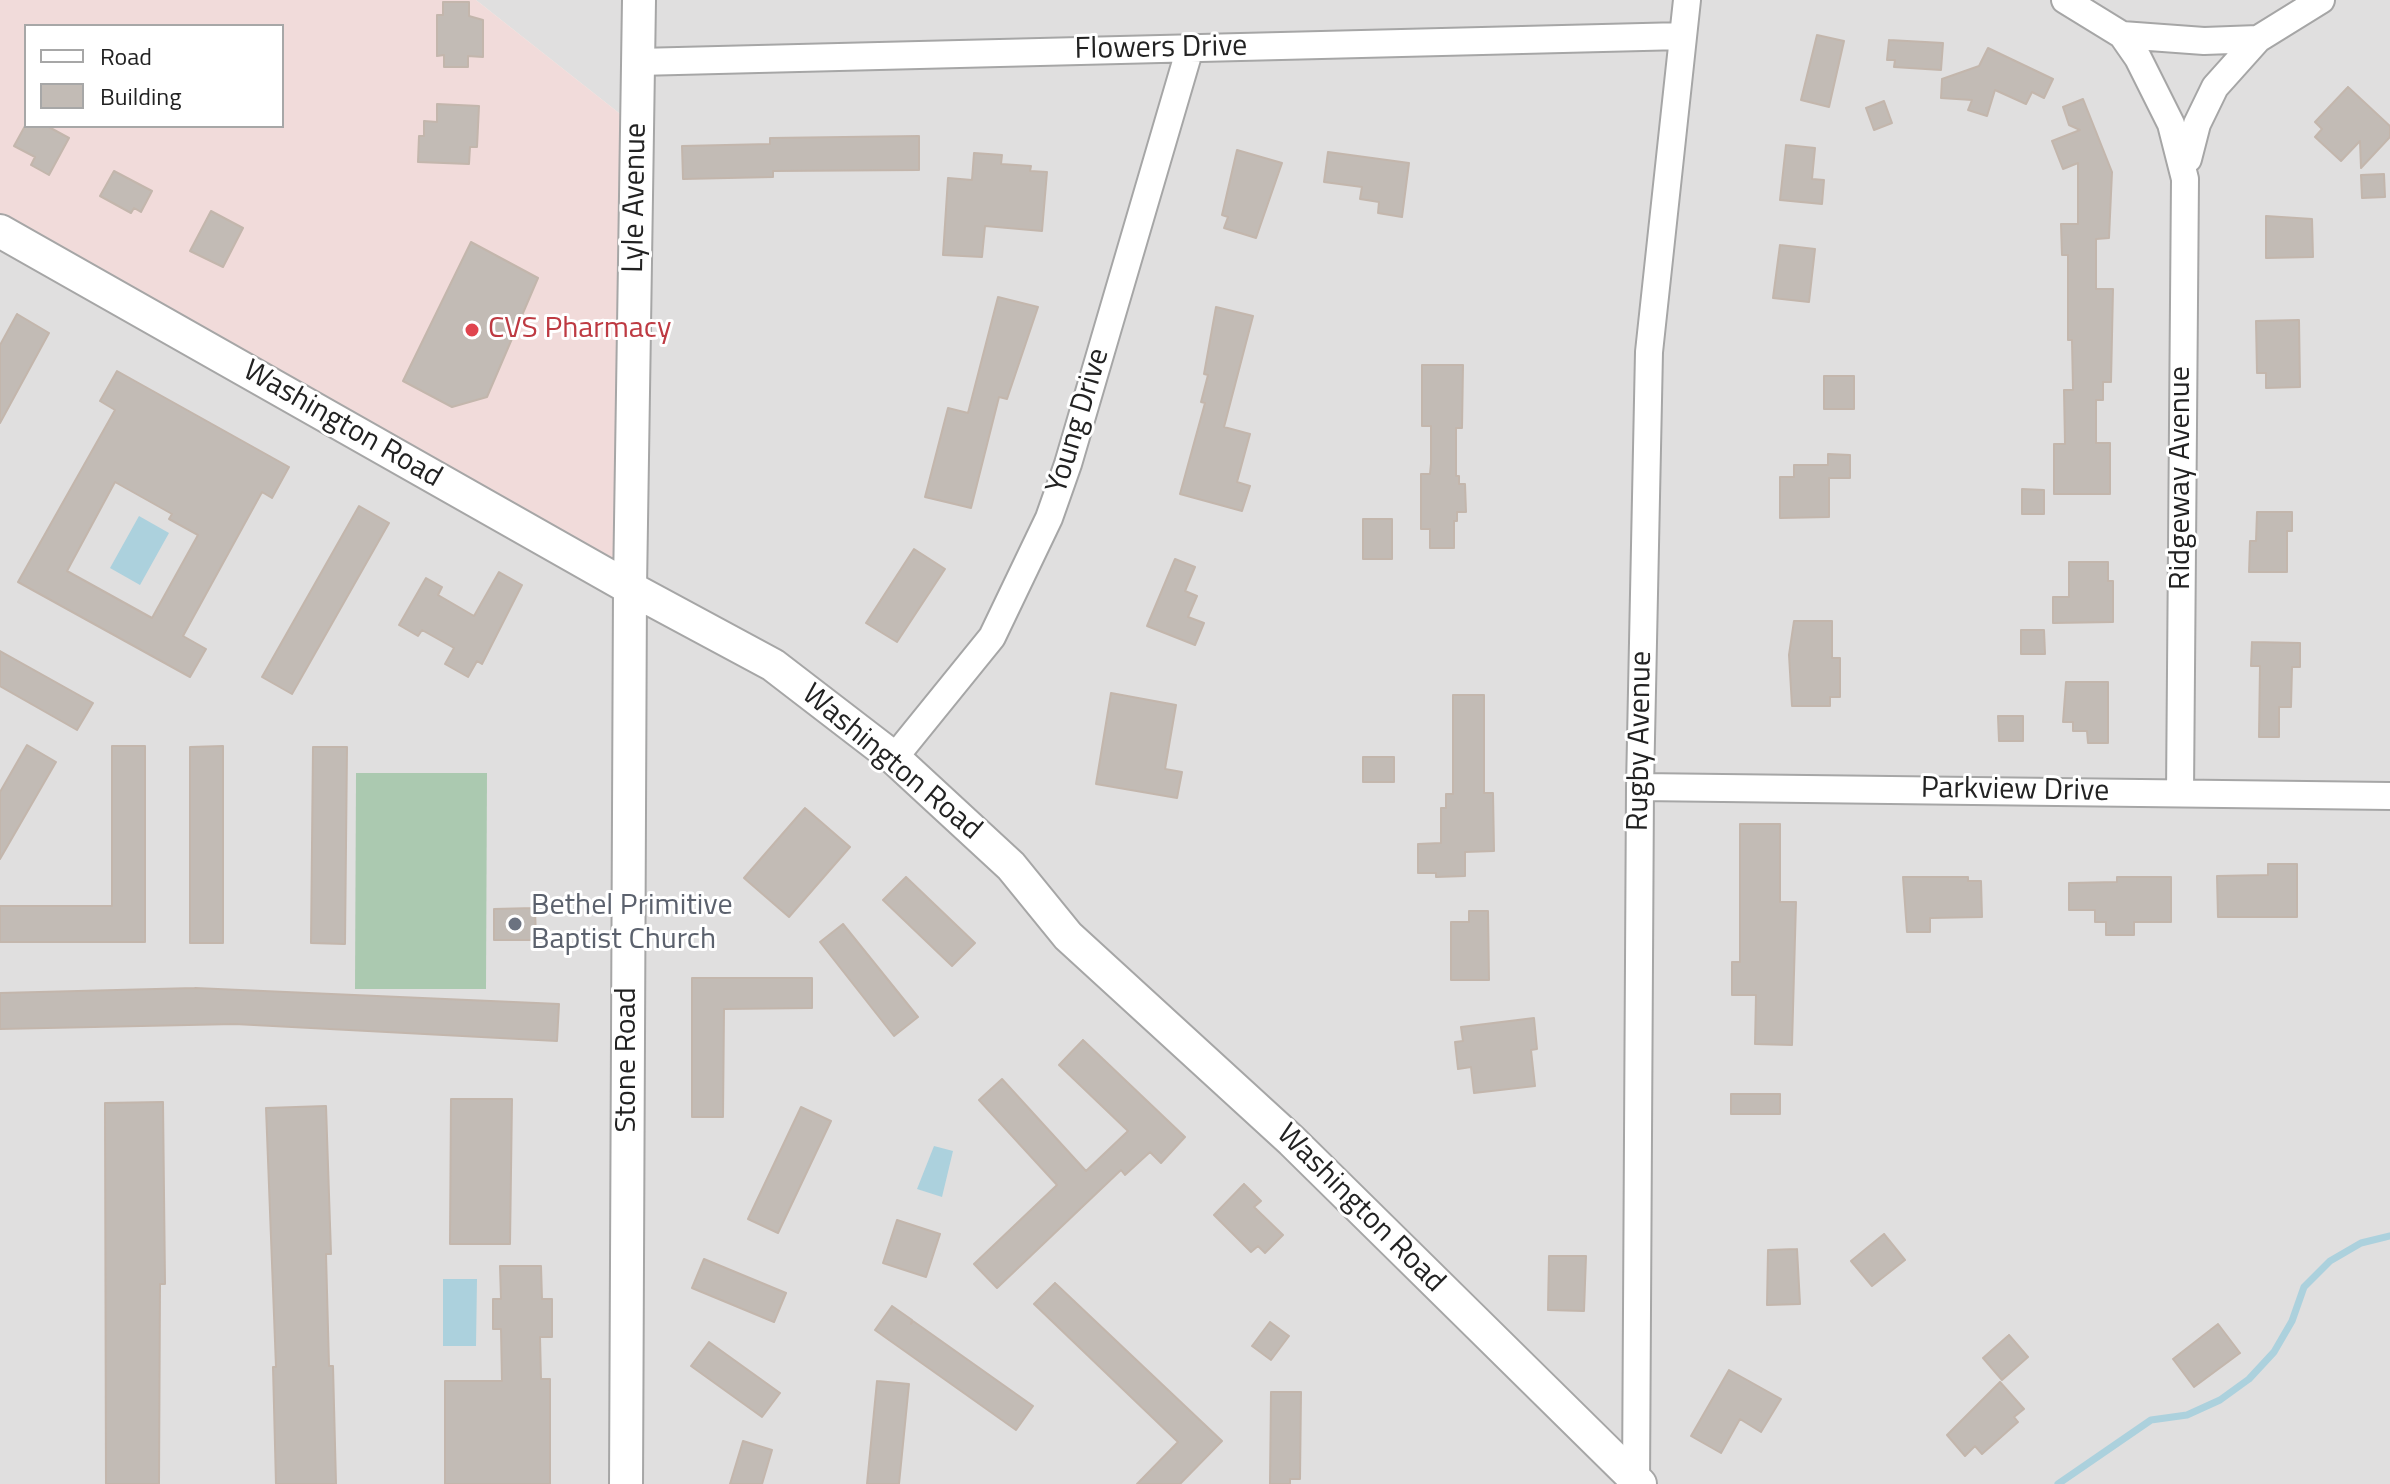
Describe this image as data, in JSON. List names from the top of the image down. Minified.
{"streets":{"street":["Flowers Drive","Lyle Avenue","Young Drive","Washington Road","Ridgeway Avenue","Rugby Avenue","Parkview Drive","Stone Road"]},"crossings":[["Flowers Drive","Lyle Avenue"],["Flowers Drive","Young Drive"],["Flowers Drive","Rugby Avenue"],["Lyle Avenue","Washington Road"],["Lyle Avenue","Stone Road"],["Young Drive","Washington Road"],["Washington Road","Rugby Avenue"],["Washington Road","Stone Road"],["Ridgeway Avenue","Parkview Drive"],["Rugby Avenue","Parkview Drive"]],"places":["CVS Pharmacy","Bethel Primitive Baptist Church"],"legend":["Road","Building"]}
